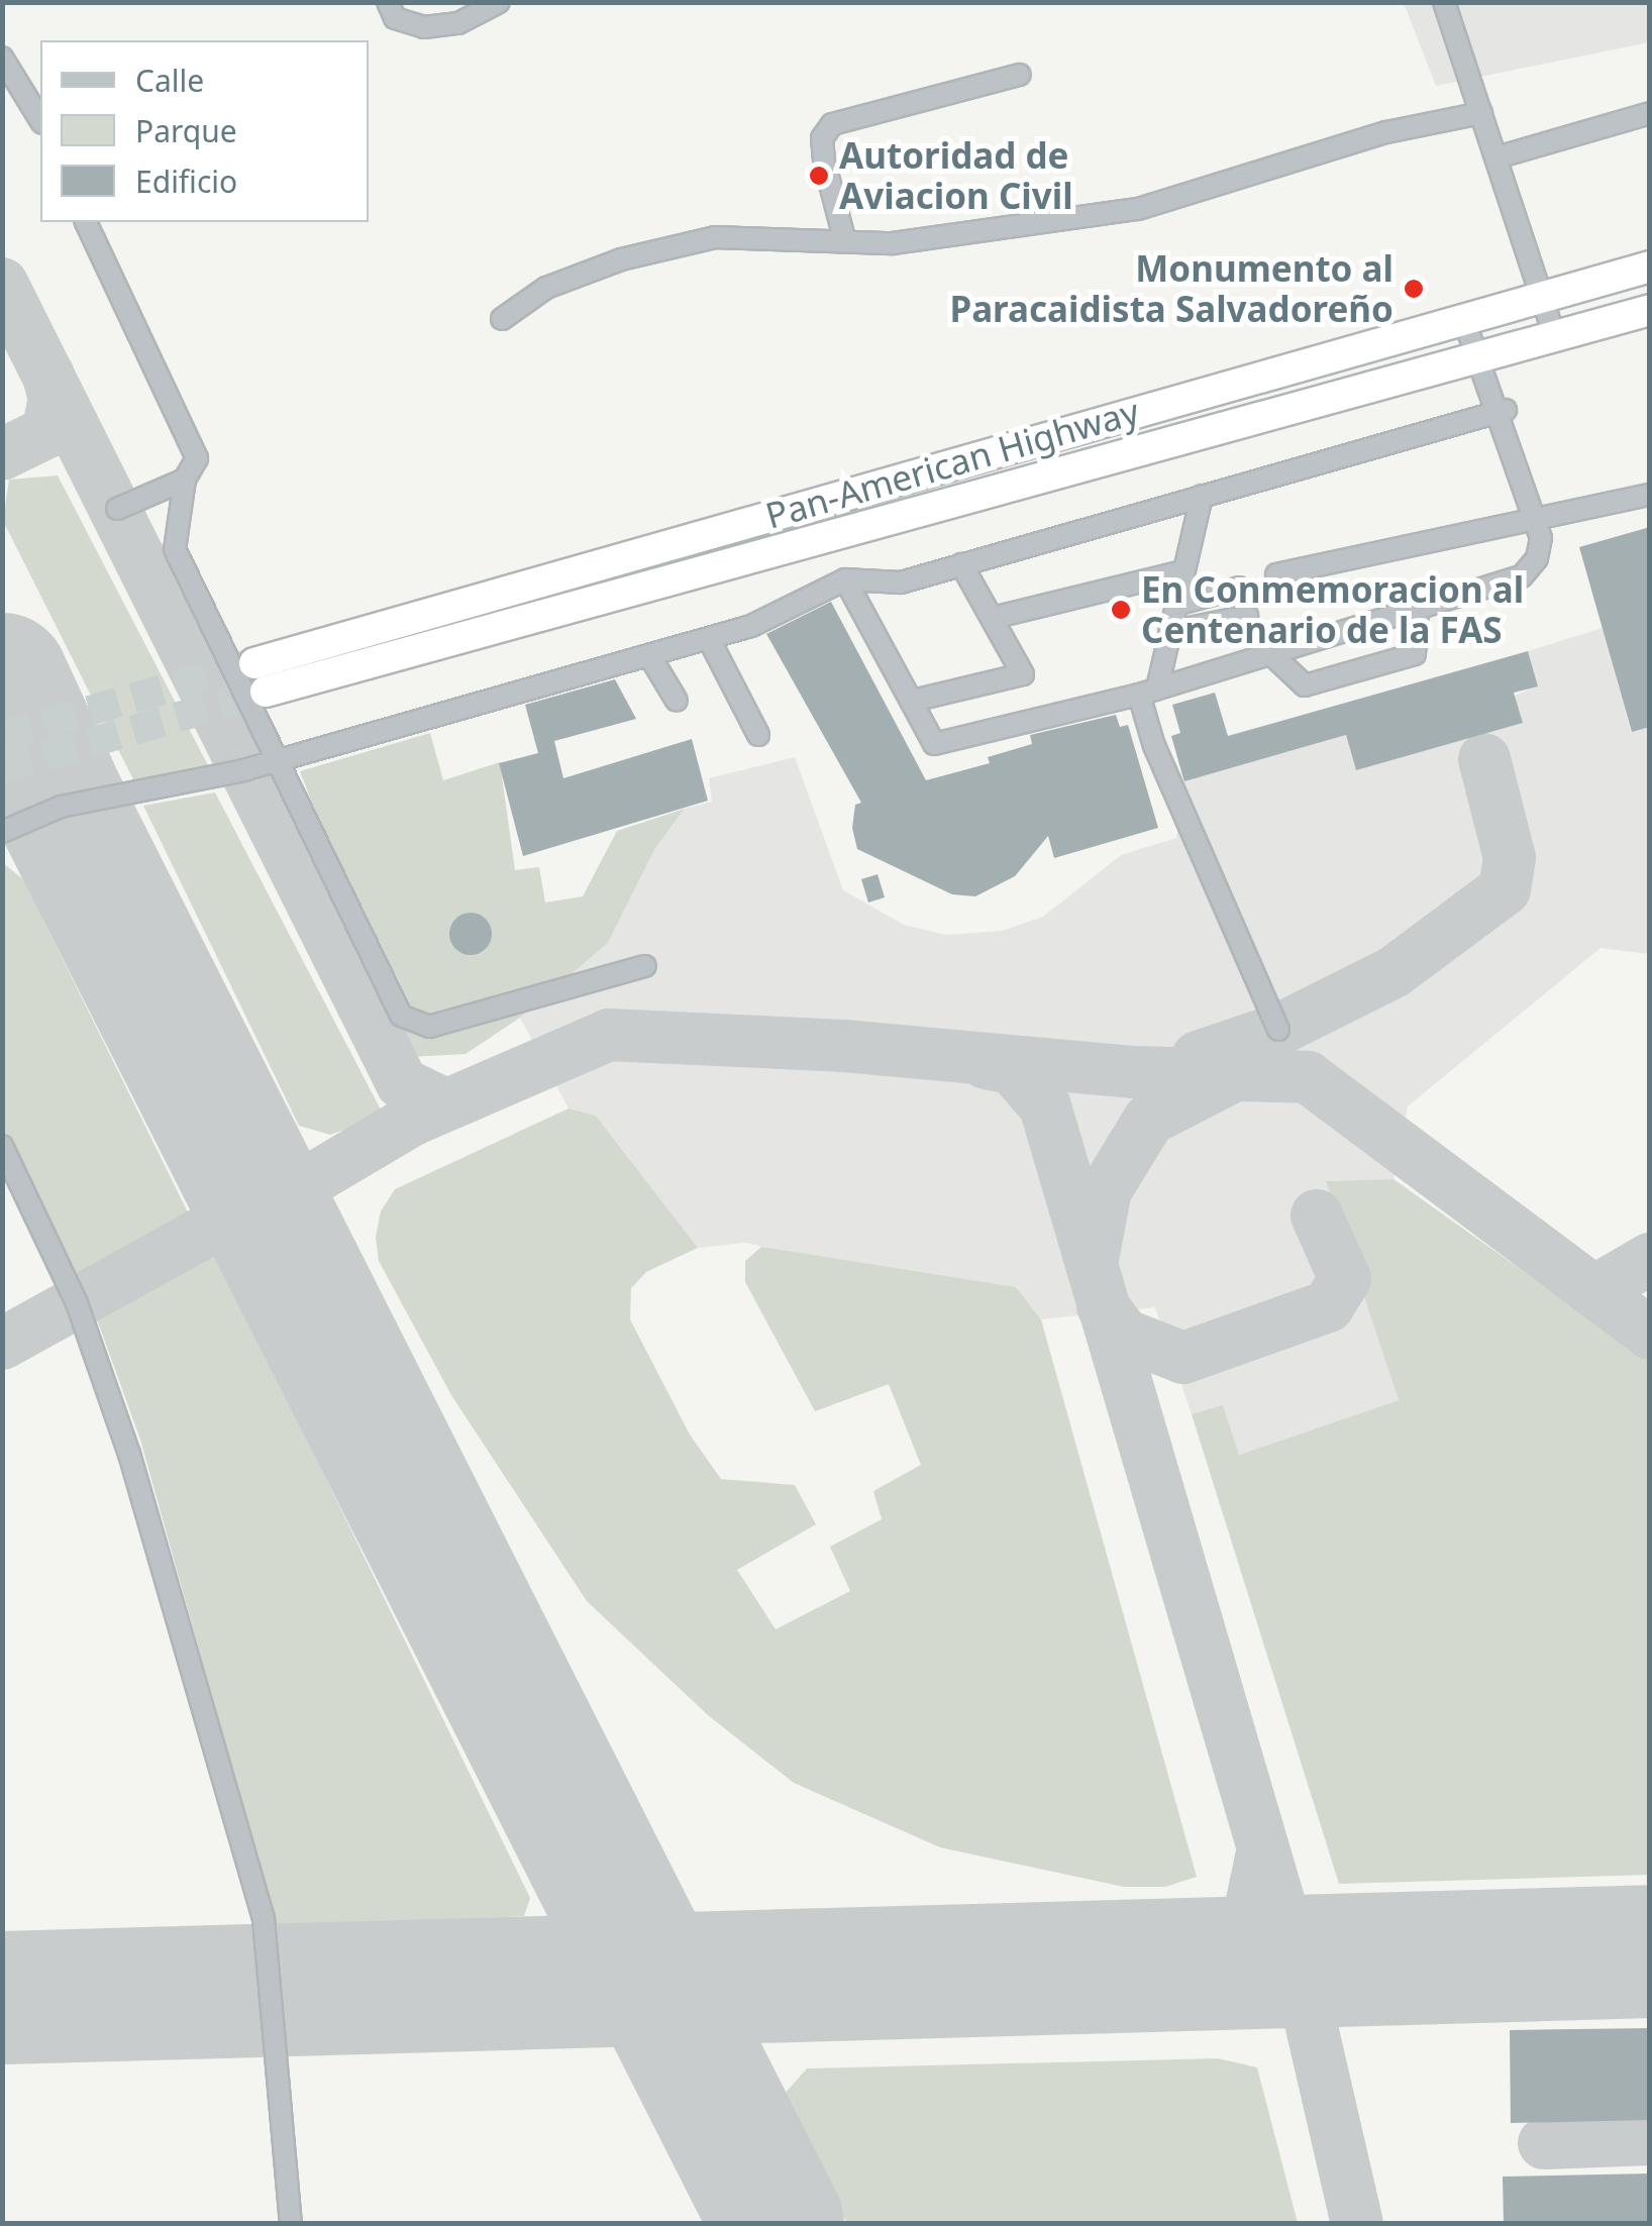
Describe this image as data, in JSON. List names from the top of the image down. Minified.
{"streets":{"highway":["Pan-American Highway"]},"places":["Autoridad de Aviacion Civil","Monumento al Paracaidista Salvadoreño","En Conmemoracion al Centenario de la FAS"],"legend":["Calle","Parque","Edificio"]}
